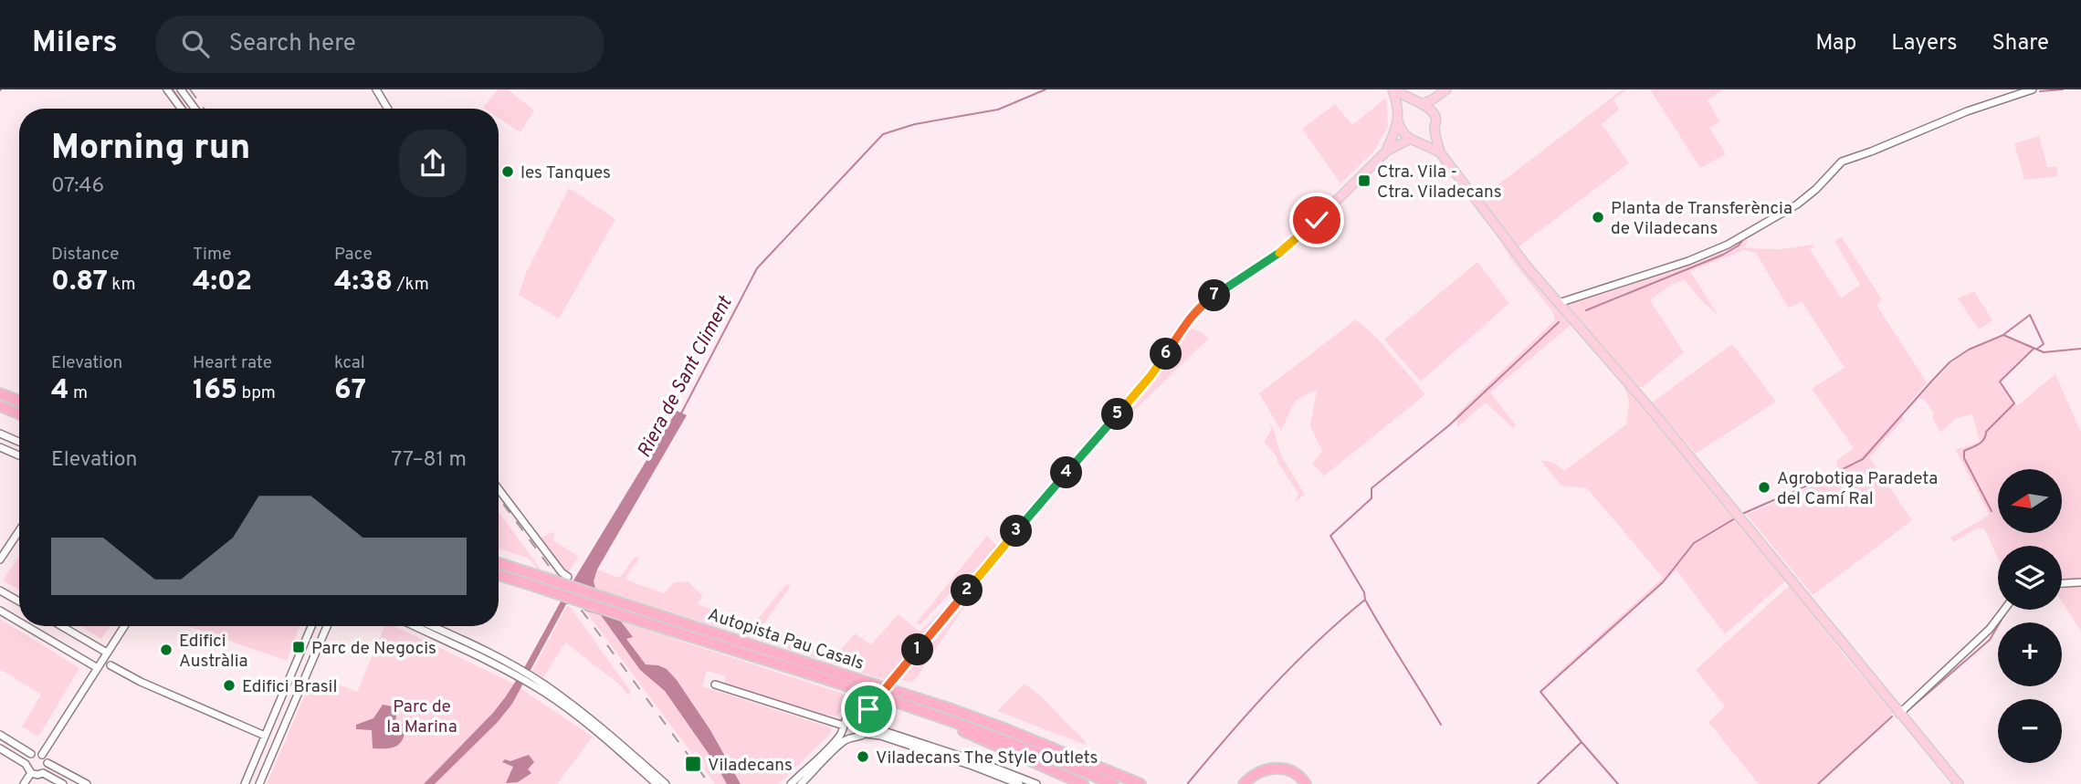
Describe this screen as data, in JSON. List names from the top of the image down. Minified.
{"streets":{"highway":["Autopista Pau Casals"]},"water":["Riera de Sant Climent"],"parks":["Parc de la Marina"],"places":{"other":["les Tanques","Planta de Transferència de Viladecans","Agrobotiga Paradeta del Camí Ral","Edifici Austràlia","Edifici Brasil","Viladecans The Style Outlets"],"transit":["Ctra. Vila - Ctra. Viladecans","Parc de Negocis","Viladecans"]},"north":"left","page":{"header":"Milers","search":"Search here","nav":["Map","Layers","Share"],"heading":["Morning run","07:46"],"stats":[["Distance","0.87 km"],["Time","4:02"],["Pace","4:38 /km"],["Elevation","4 m"],["Heart rate","165 bpm"],["kcal","67"]],"pins":["7","6","5","4","3","2","1"],"chart":["Elevation","77–81 m"],"map_buttons":["+","−"]}}
